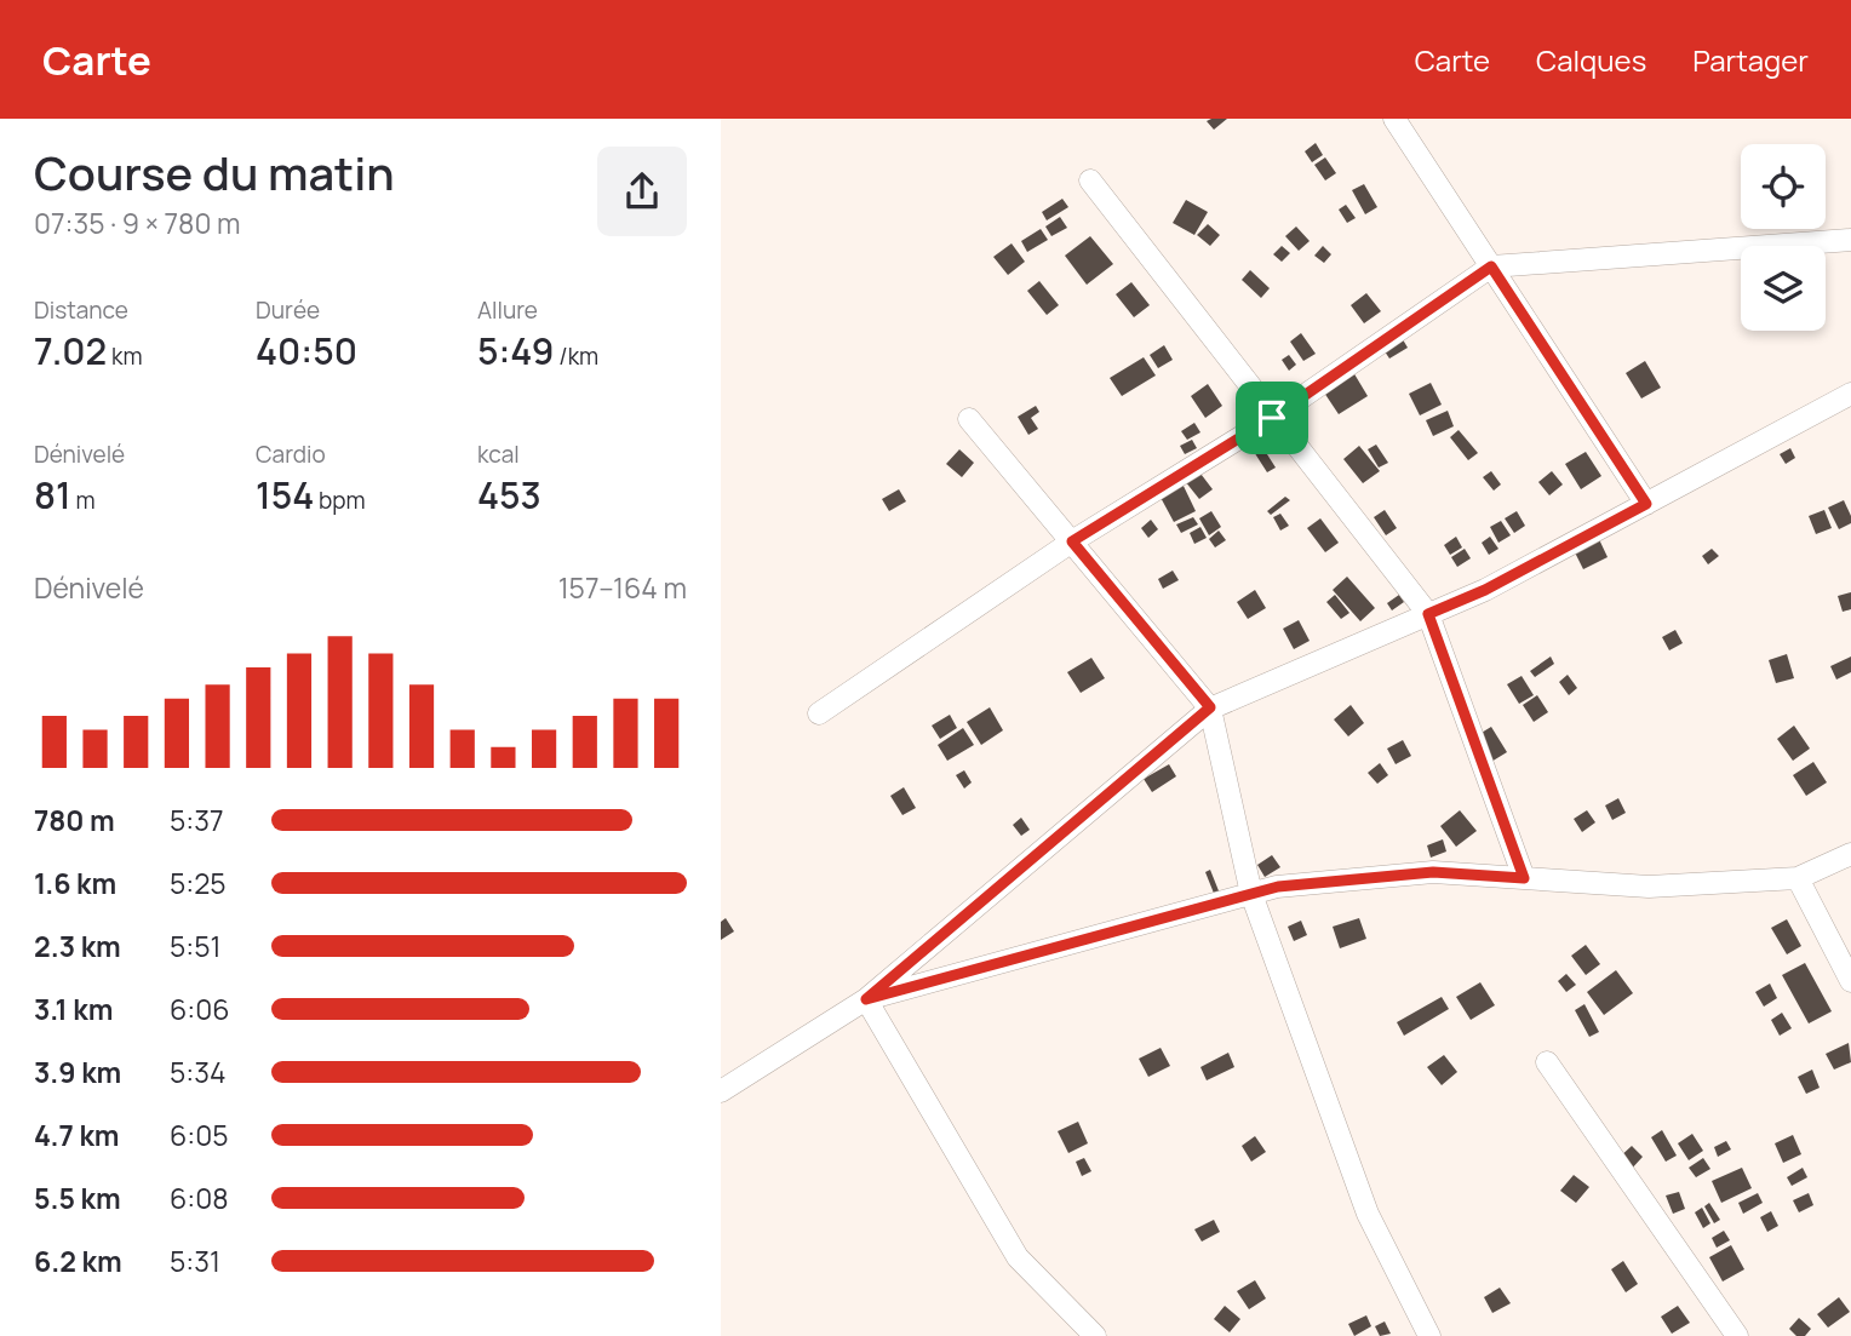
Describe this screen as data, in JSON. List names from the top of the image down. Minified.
{"page":{"header":"Carte","nav":["Carte","Calques","Partager"],"heading":["Course du matin","07:35 · 9 × 780 m"],"stats":[["Distance","7.02 km"],["Durée","40:50"],["Allure","5:49 /km"],["Dénivelé","81 m"],["Cardio","154 bpm"],["kcal","453"]],"chart":["Dénivelé","157–164 m"],"list":[{"name":"780 m","note":"5:37"},{"name":"1.6 km","note":"5:25"},{"name":"2.3 km","note":"5:51"},{"name":"3.1 km","note":"6:06"},{"name":"3.9 km","note":"5:34"},{"name":"4.7 km","note":"6:05"},{"name":"5.5 km","note":"6:08"},{"name":"6.2 km","note":"5:31"}]}}
